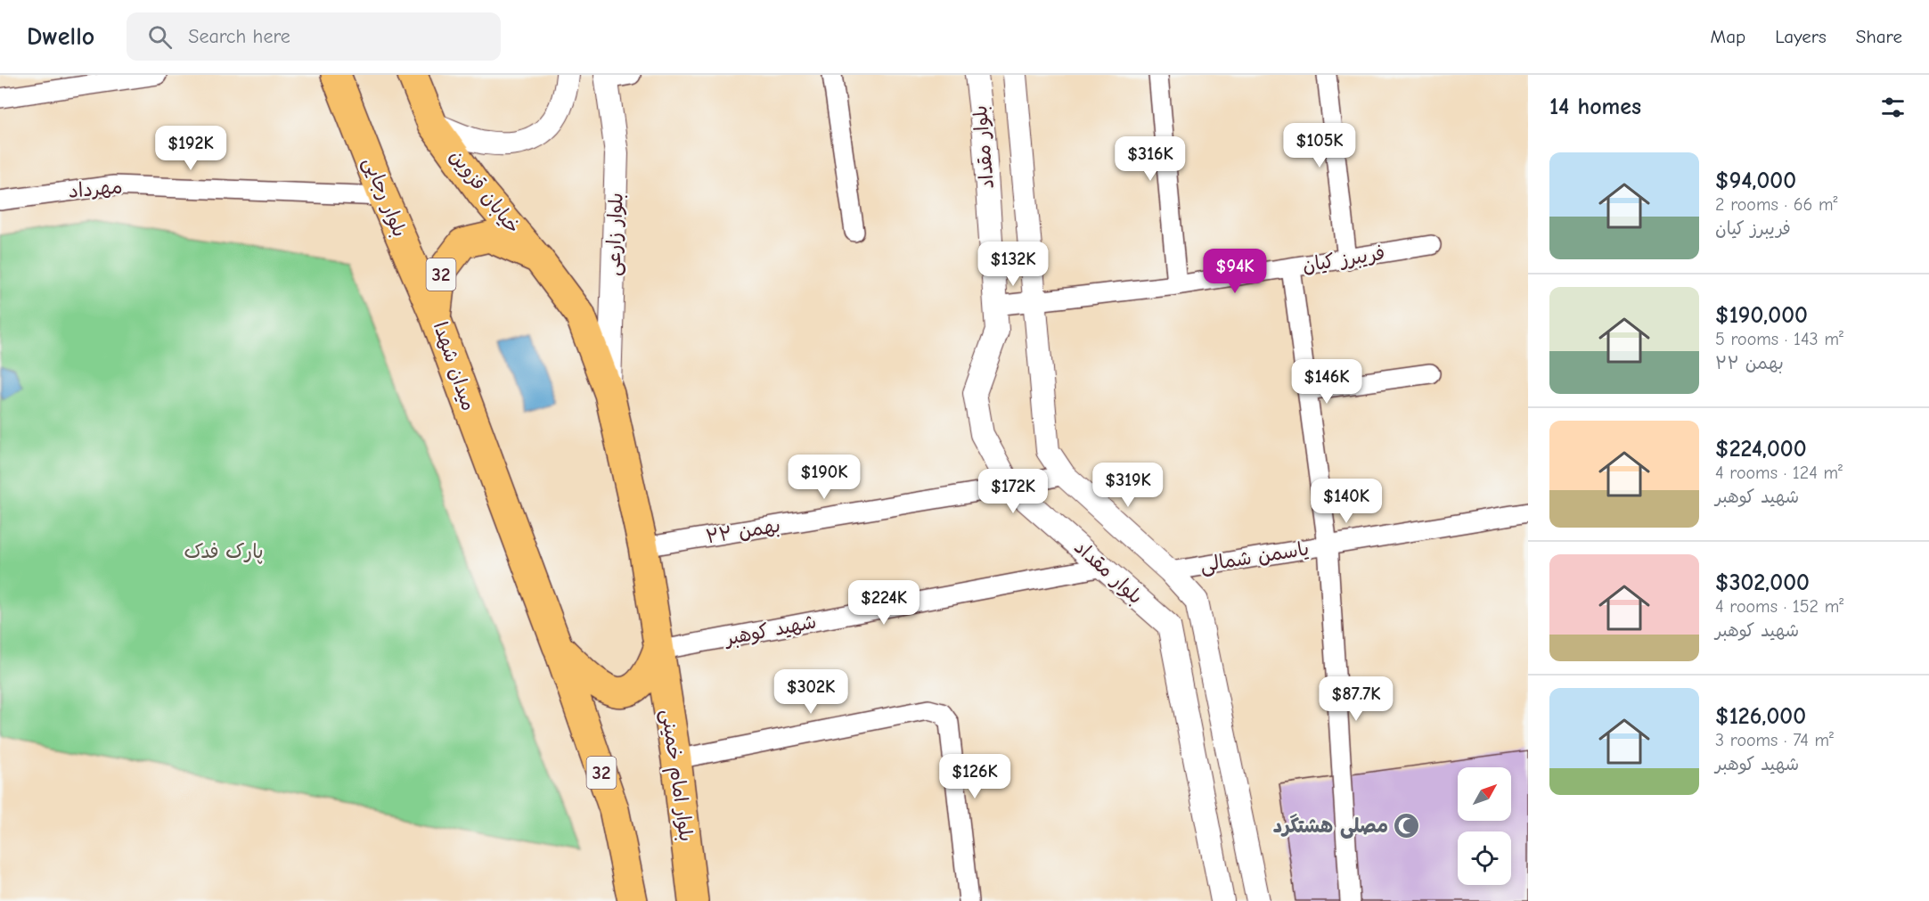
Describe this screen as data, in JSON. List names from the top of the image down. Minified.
{"streets":{"highway":["خیابان قزوین","بلوار رجایی","32","میدان شهدا","بلوار امام خمینی"],"street":["بلوار مقداد","مهرداد","بلوار زارعی","فریبرز کیان","۲۲ بهمن","یاسمن شمالی","شهید کوهبر"]},"crossings":[["بلوار مقداد","فریبرز کیان"],["بلوار مقداد","۲۲ بهمن"],["بلوار مقداد","یاسمن شمالی"],["بلوار مقداد","شهید کوهبر"],["مهرداد","بلوار رجایی"],["خیابان قزوین","32"],["خیابان قزوین","میدان شهدا"],["بلوار رجایی","میدان شهدا"],["بلوار زارعی","میدان شهدا"],["32","میدان شهدا"],["میدان شهدا","۲۲ بهمن"],["میدان شهدا","شهید کوهبر"],["میدان شهدا","بلوار امام خمینی"],["شهید کوهبر","بلوار امام خمینی"]],"parks":["پارک فدک"],"places":{"mosque":["مصلی هشتگرد"]},"north":"top right","page":{"header":"Dwello","search":"Search here","nav":["Map","Layers","Share"],"heading":"14 homes","price":["$105K","$192K","$316K","$132K","$94K","$146K","$190K","$319K","$172K","$140K","$224K","$302K","$87.7K","$126K"],"list":[{"name":"$94,000","note":"2 rooms · 66 m² · فریبرز کیان"},{"name":"$190,000","note":"5 rooms · 143 m² · ۲۲ بهمن"},{"name":"$224,000","note":"4 rooms · 124 m² · شهید کوهبر"},{"name":"$302,000","note":"4 rooms · 152 m² · شهید کوهبر"},{"name":"$126,000","note":"3 rooms · 74 m² · شهید کوهبر"}]}}
